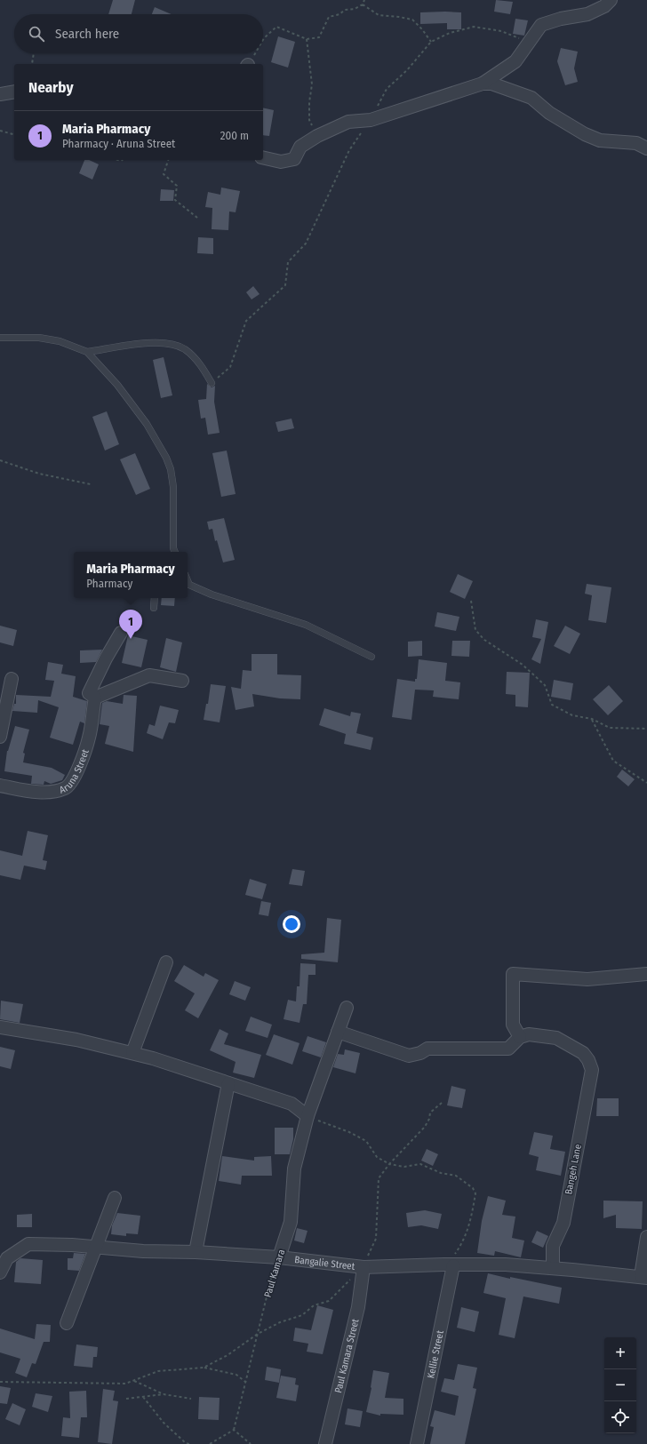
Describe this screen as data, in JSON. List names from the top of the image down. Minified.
{"streets":{"street":["Aruna Street","Bangeh Lane","Bangalie Street","Paul Kamara","Kellie Street","Paul Kamara Street"]},"crossings":[["Bangeh Lane","Bangalie Street"],["Bangalie Street","Paul Kamara"],["Bangalie Street","Kellie Street"],["Bangalie Street","Paul Kamara Street"]],"page":{"search":"Search here","heading":"Nearby","list":[{"mark":"1","name":"Maria Pharmacy","note":"Pharmacy · Aruna Street","value":"200 m"}],"popup":["Maria Pharmacy","Pharmacy"],"pins":"1","map_buttons":["+","−"]}}
